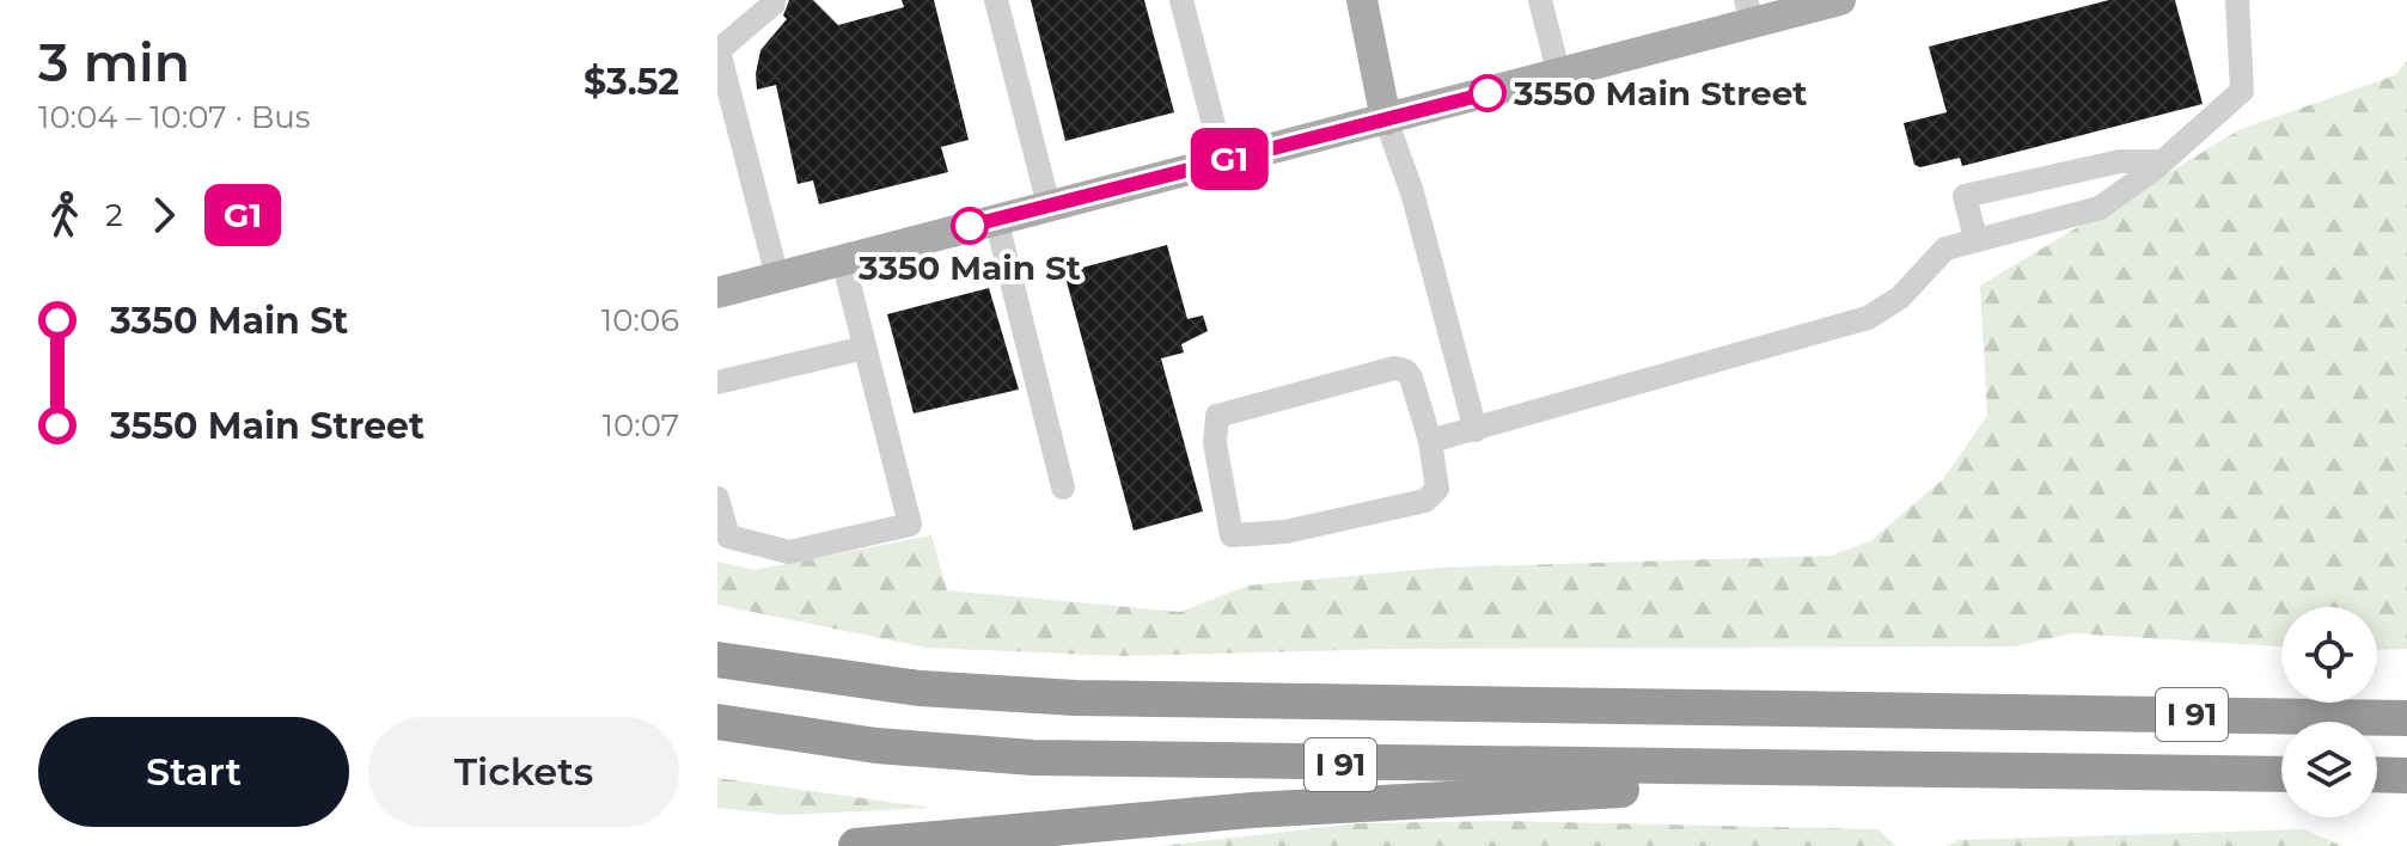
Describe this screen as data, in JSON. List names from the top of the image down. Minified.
{"streets":{"highway":["I 91"]},"places":["3550 Main Street","3350 Main St"],"lines":["bus line G1"],"page":{"heading":["3 min","10:04 – 10:07 · Bus","$3.52"],"on_map":"G1","legs":["2","G1"],"list":[{"name":"3350 Main St","value":"10:06"},{"name":"3550 Main Street","value":"10:07"}],"buttons":["Start","Tickets"]}}
